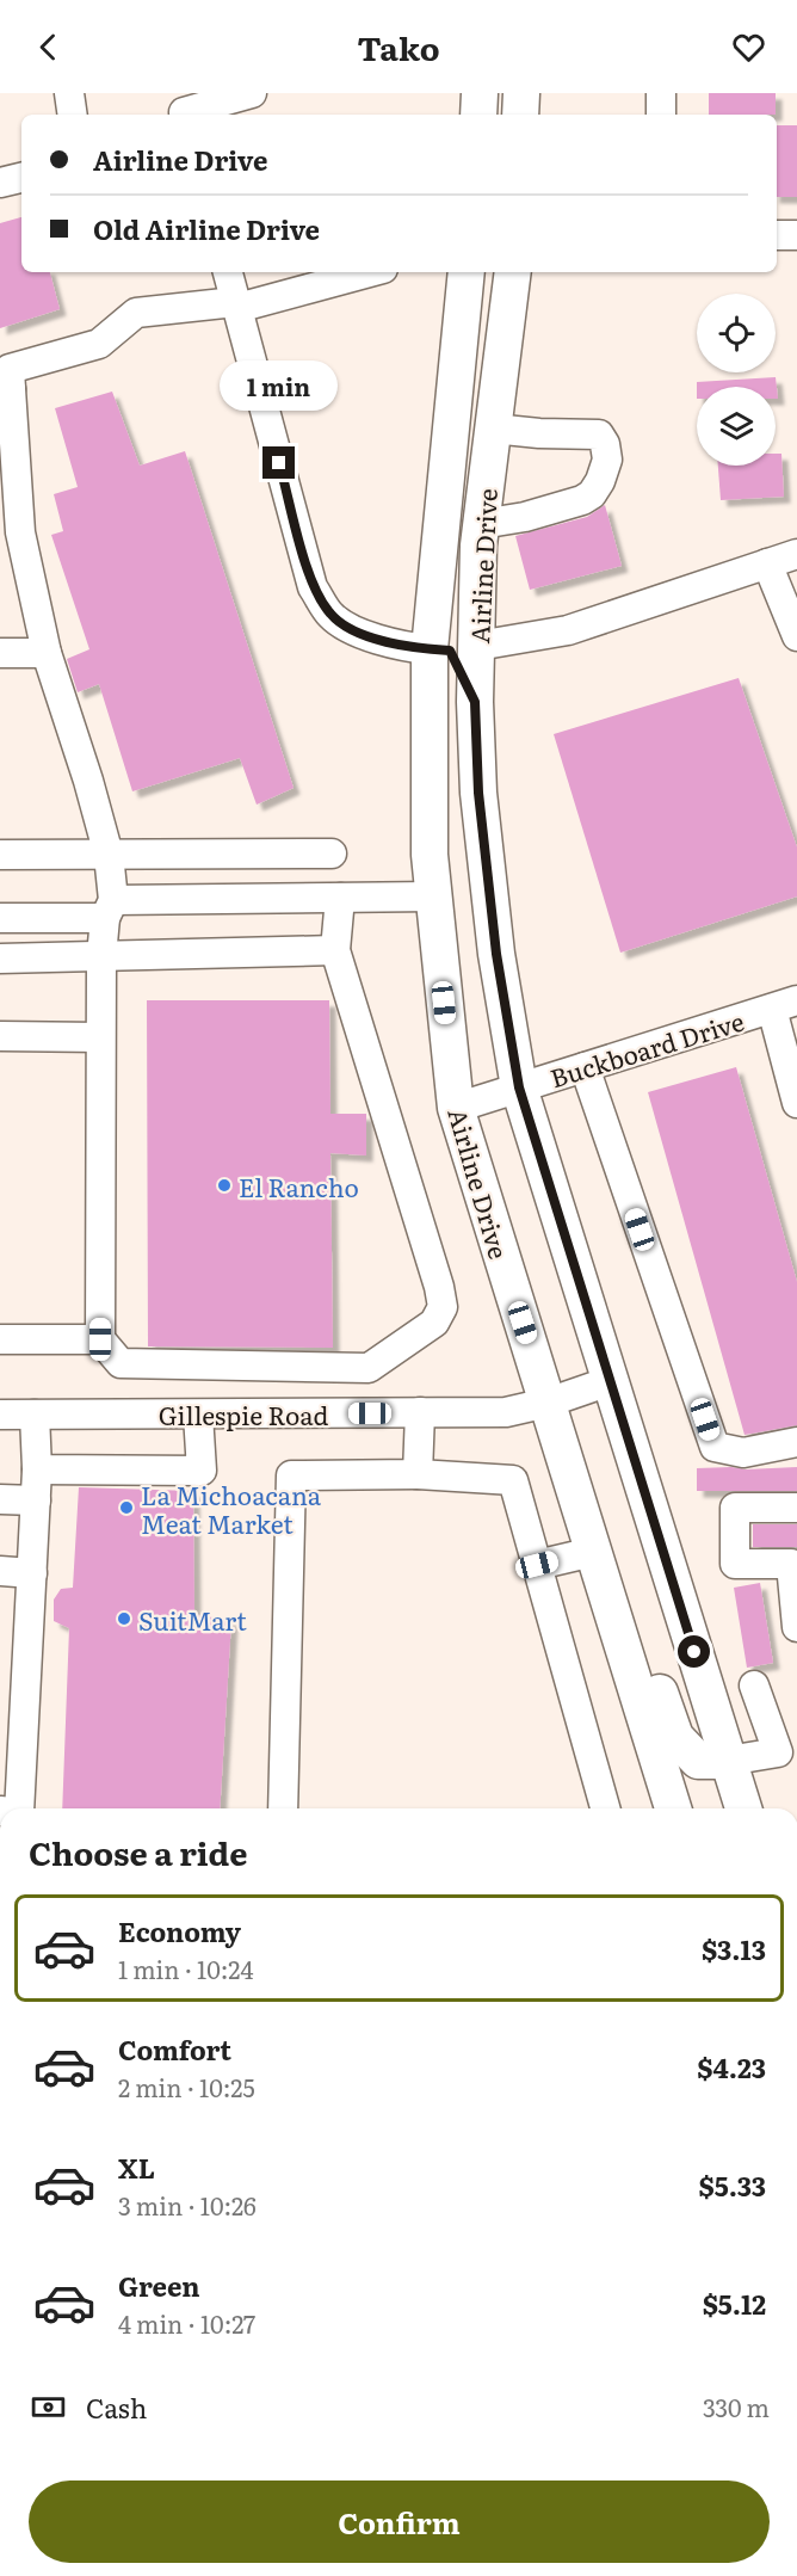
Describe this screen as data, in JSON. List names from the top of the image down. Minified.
{"streets":{"main road":["Airline Drive"],"street":["Buckboard Drive","Gillespie Road"]},"crossings":[["Airline Drive","Buckboard Drive"],["Airline Drive","Gillespie Road"]],"places":["El Rancho","La Michoacana Meat Market","SuitMart"],"page":{"header":"Tako","banner":["Airline Drive","Old Airline Drive"],"bubble":"1 min","heading":"Choose a ride","list":[{"name":"Economy","note":"1 min · 10:24","value":"$3.13"},{"name":"Comfort","note":"2 min · 10:25","value":"$4.23"},{"name":"XL","note":"3 min · 10:26","value":"$5.33"},{"name":"Green","note":"4 min · 10:27","value":"$5.12"}],"pay":["Cash","330 m"],"buttons":"Confirm"}}
